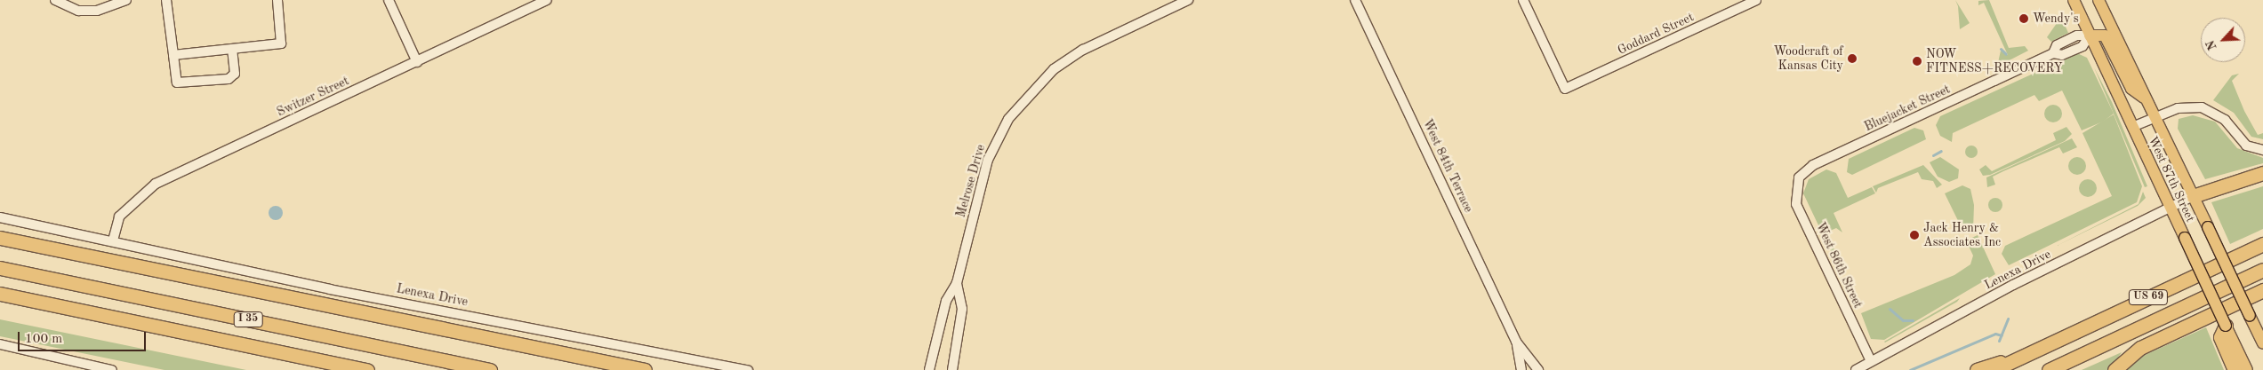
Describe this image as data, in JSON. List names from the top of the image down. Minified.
{"streets":{"highway":["US 69","I 35"],"main road":["West 87th Street"],"street":["Goddard Street","Switzer Street","Bluejacket Street","West 84th Terrace","Melrose Drive","West 86th Street","Lenexa Drive"]},"crossings":[["Switzer Street","Lenexa Drive"],["Bluejacket Street","West 87th Street"],["Bluejacket Street","West 86th Street"],["West 87th Street","Lenexa Drive"],["West 86th Street","Lenexa Drive"]],"places":["Wendy's","Woodcraft of Kansas City","NOW FITNESS+RECOVERY","Jack Henry & Associates Inc"],"scale_bar":"100 m","north":"bottom left"}
